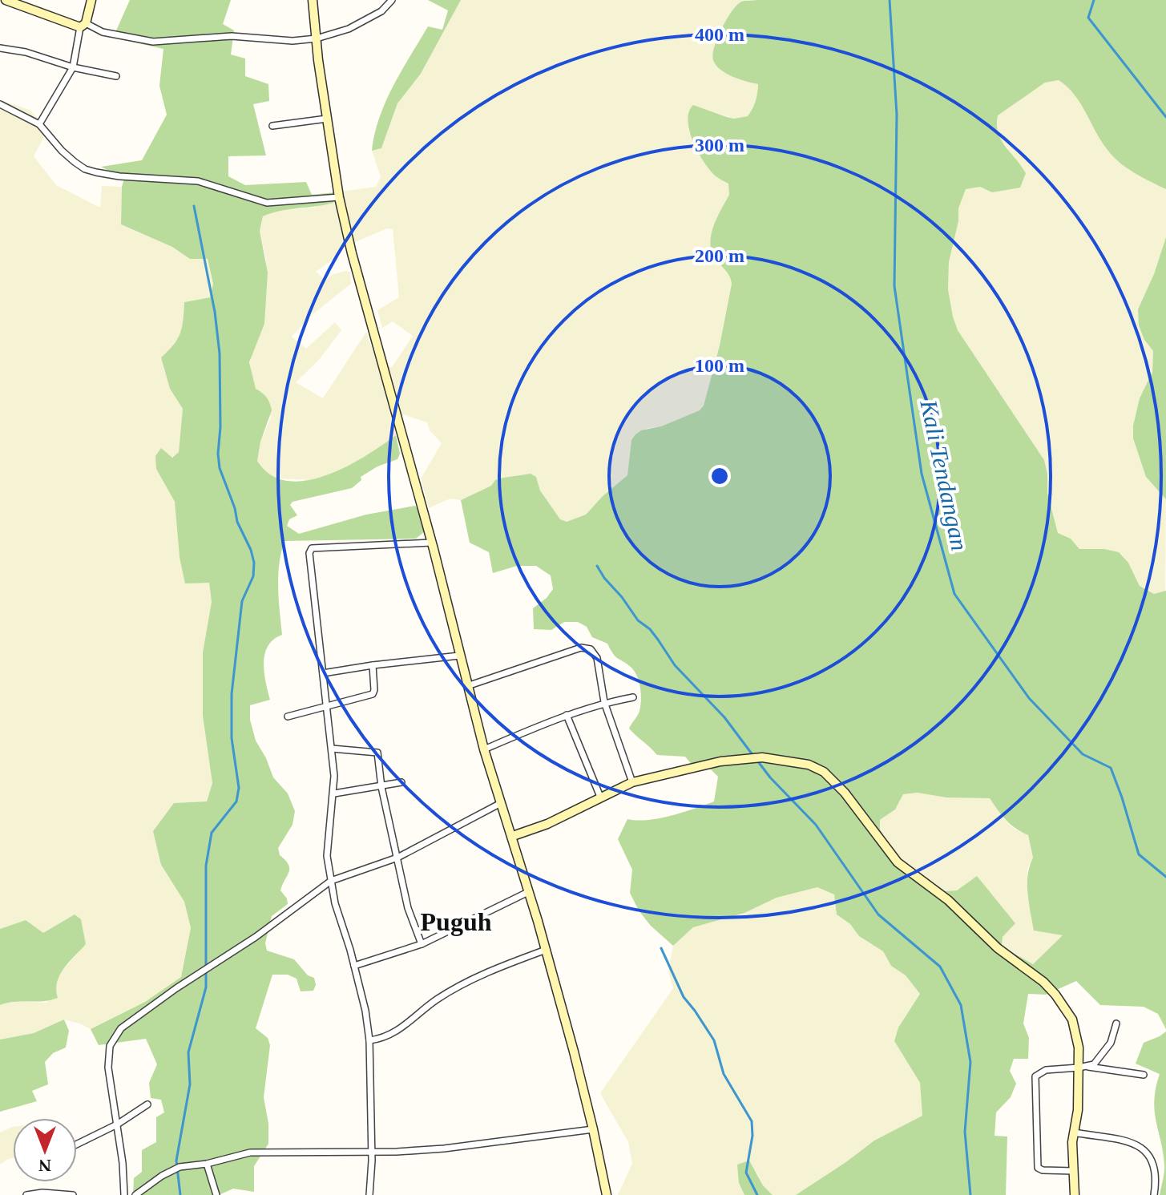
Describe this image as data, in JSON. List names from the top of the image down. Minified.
{"districts":["Puguh"],"water":["Kali Tendangan"],"north":"bottom","rings":["400 m","300 m","200 m","100 m"]}
